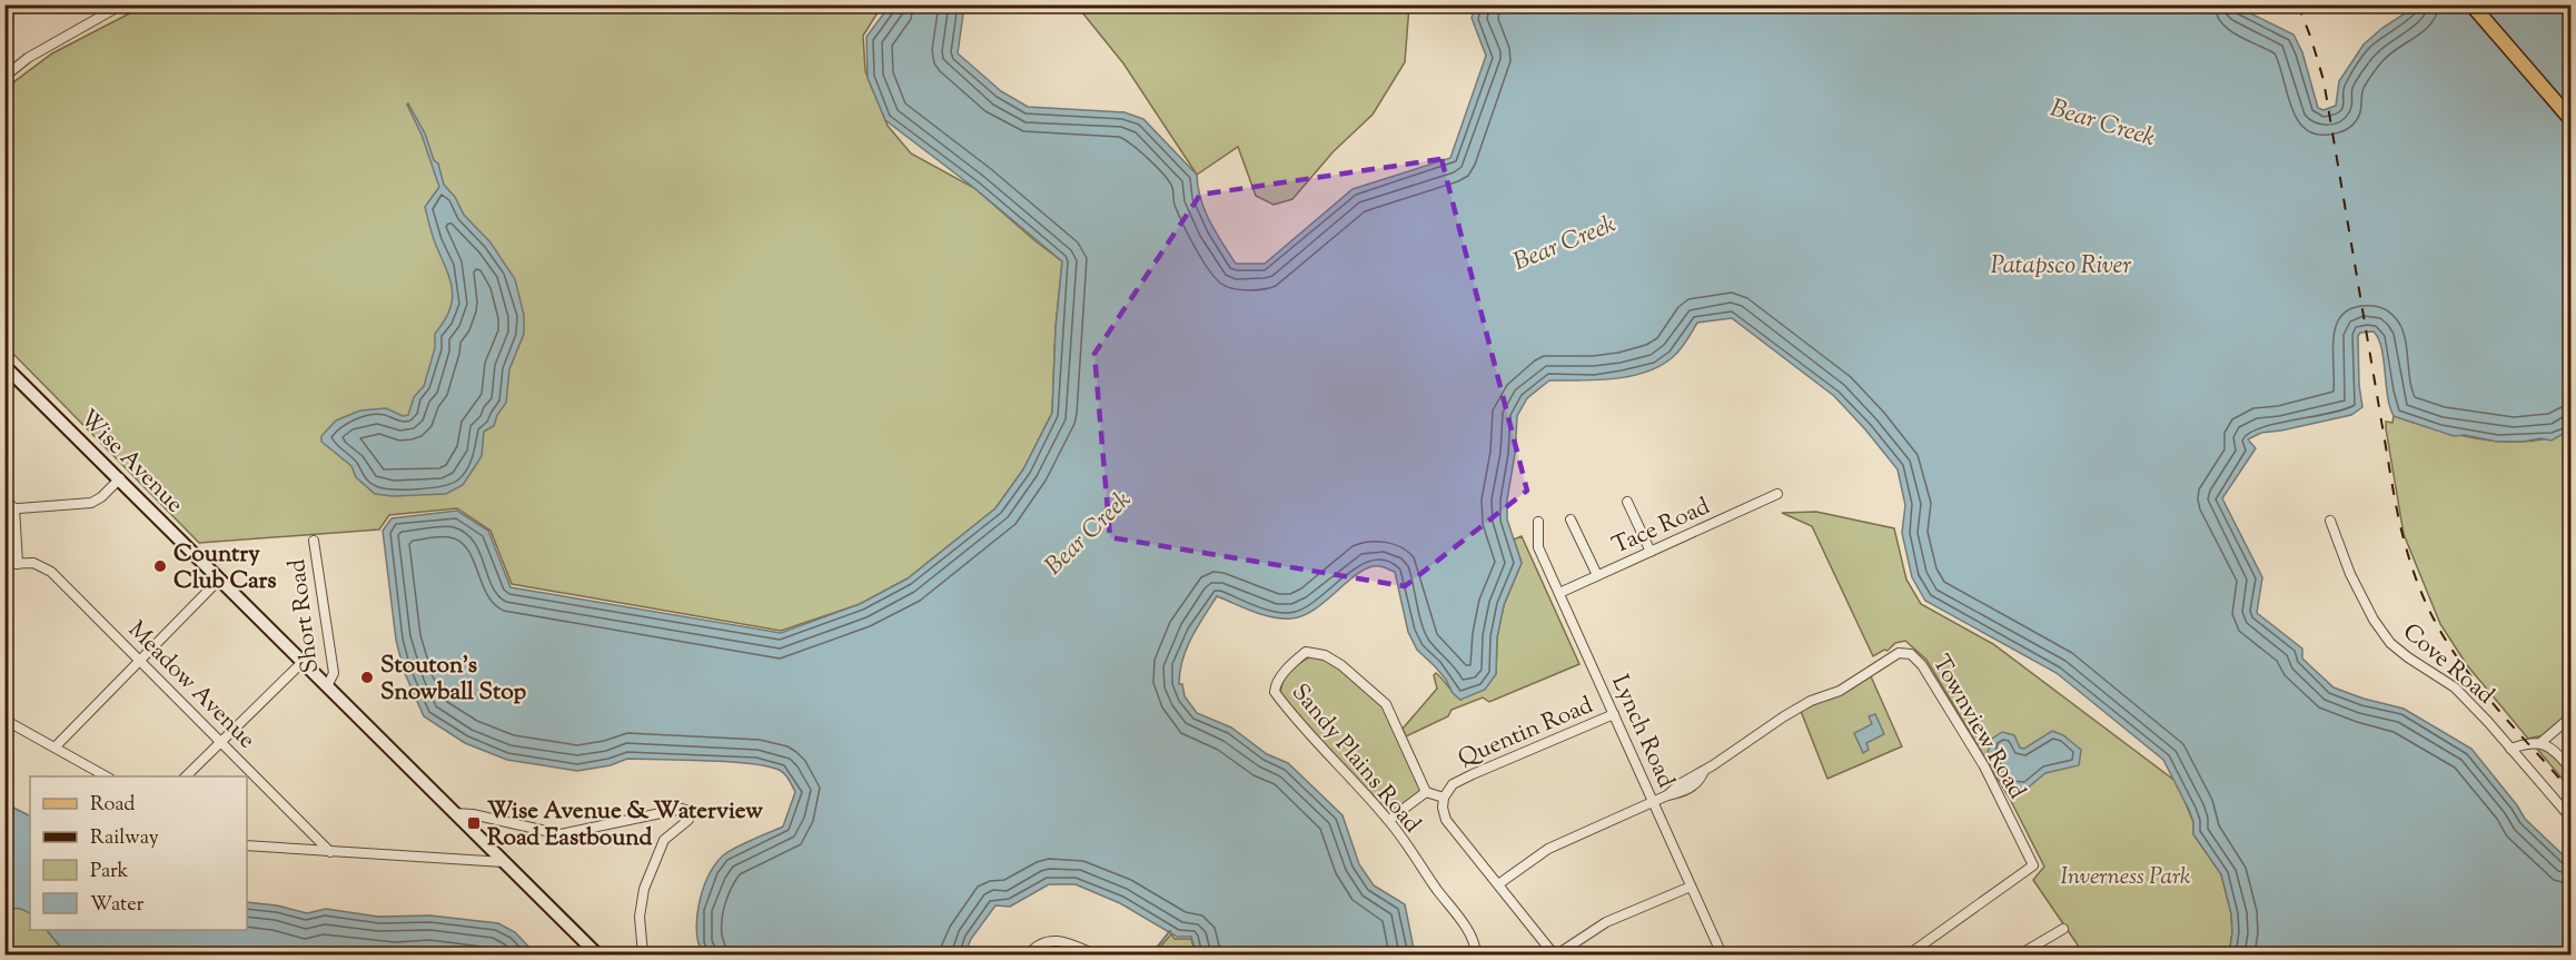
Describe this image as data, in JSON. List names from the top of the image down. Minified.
{"streets":{"main road":["Wise Avenue"],"street":["Tace Road","Short Road","Cove Road","Meadow Avenue","Townview Road","Quentin Road","Lynch Road","Sandy Plains Road"]},"crossings":[["Wise Avenue","Short Road"],["Tace Road","Lynch Road"],["Townview Road","Lynch Road"],["Quentin Road","Lynch Road"],["Quentin Road","Sandy Plains Road"]],"water":["Bear Creek","Patapsco River"],"parks":["Inverness Park"],"places":{"other":["Country Club Cars","Stouton's Snowball Stop"],"transit":["Wise Avenue & Waterview Road Eastbound"]},"legend":["Road","Railway","Park","Water"]}
